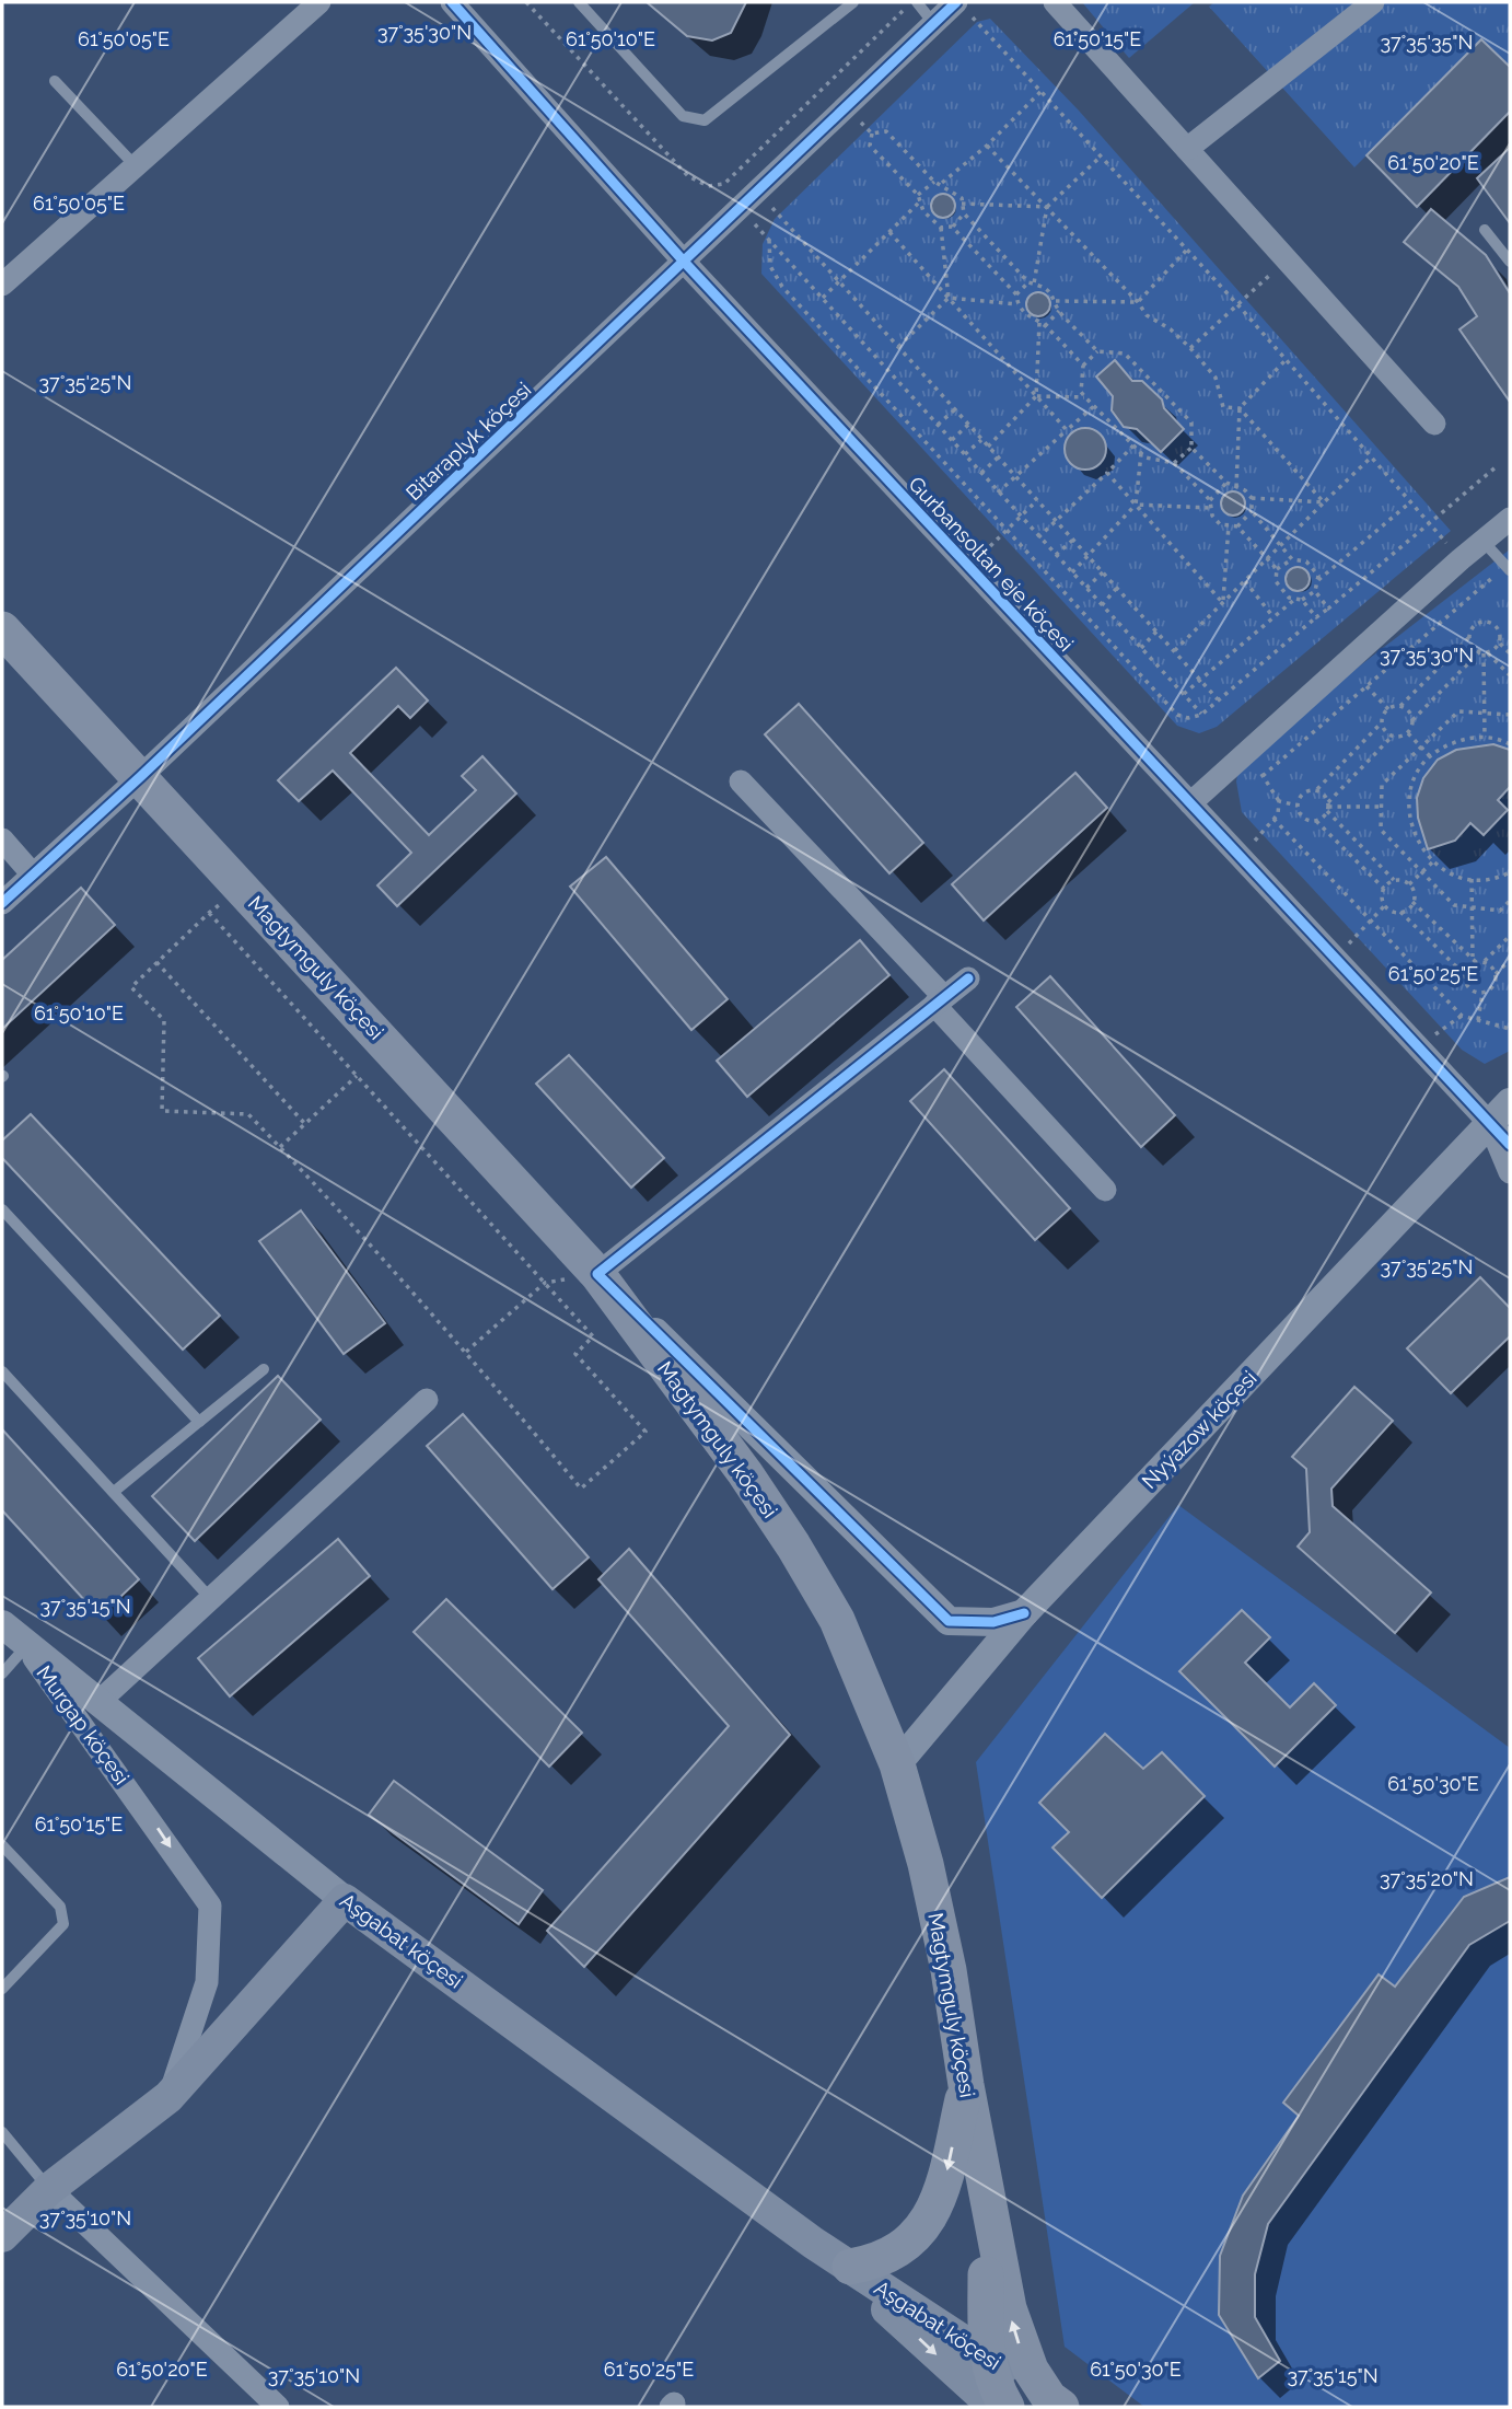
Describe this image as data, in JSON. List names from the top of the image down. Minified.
{"streets":{"main road":["Magtymguly köçesi","Aşgabat köçesi"],"street":["Bitaraplyk köçesi","Gurbansoltan eje köçesi","Nyýazow köçesi","Murgap köçesi"]},"crossings":[["Bitaraplyk köçesi","Gurbansoltan eje köçesi"],["Bitaraplyk köçesi","Magtymguly köçesi"],["Gurbansoltan eje köçesi","Nyýazow köçesi"],["Magtymguly köçesi","Nyýazow köçesi"],["Magtymguly köçesi","Aşgabat köçesi"],["Murgap köçesi","Aşgabat köçesi"]],"one_way":["Murgap köçesi"],"coordinates":["37°35'30\"N","61°50'05\"E","61°50'10\"E","61°50'15\"E","37°35'35\"N","61°50'20\"E","37°35'25\"N","61°50'25\"E","37°35'15\"N","61°50'30\"E","37°35'20\"N","37°35'10\"N"]}
